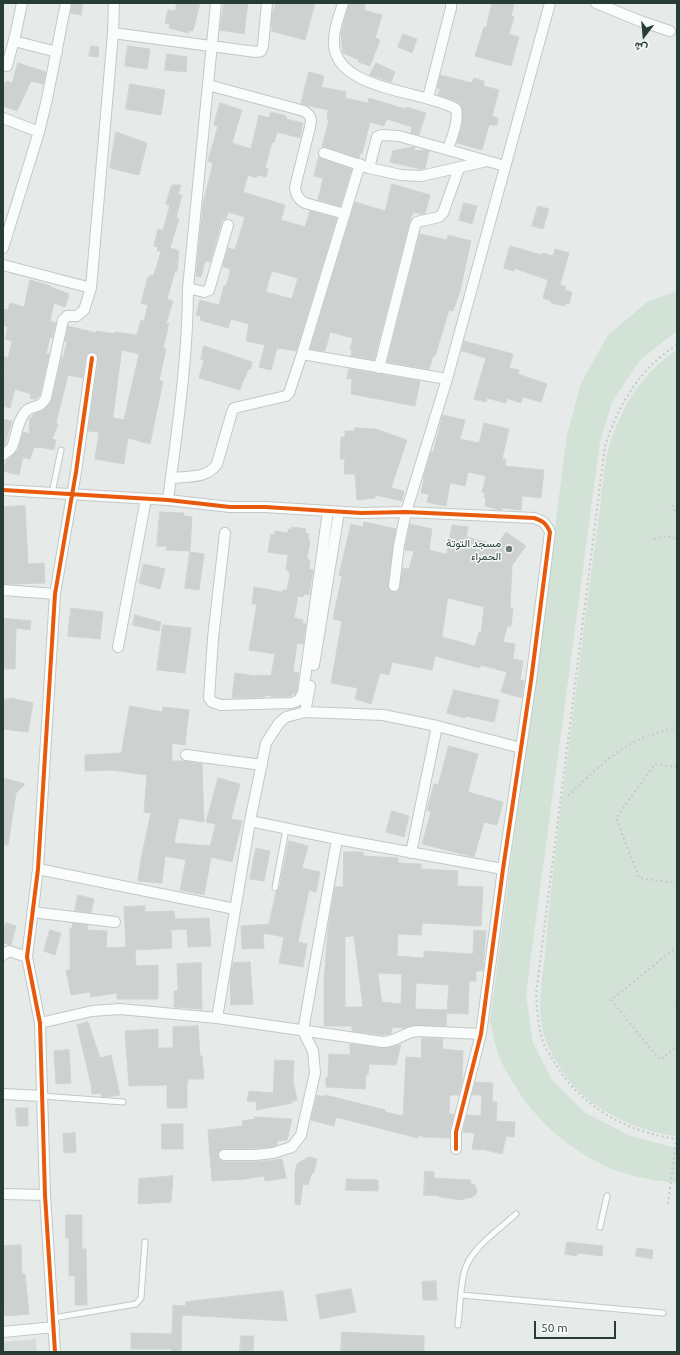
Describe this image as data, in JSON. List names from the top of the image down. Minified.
{"places":["مسجد التوتة الحمراء"],"scale_bar":"50 m","north":"bottom"}
